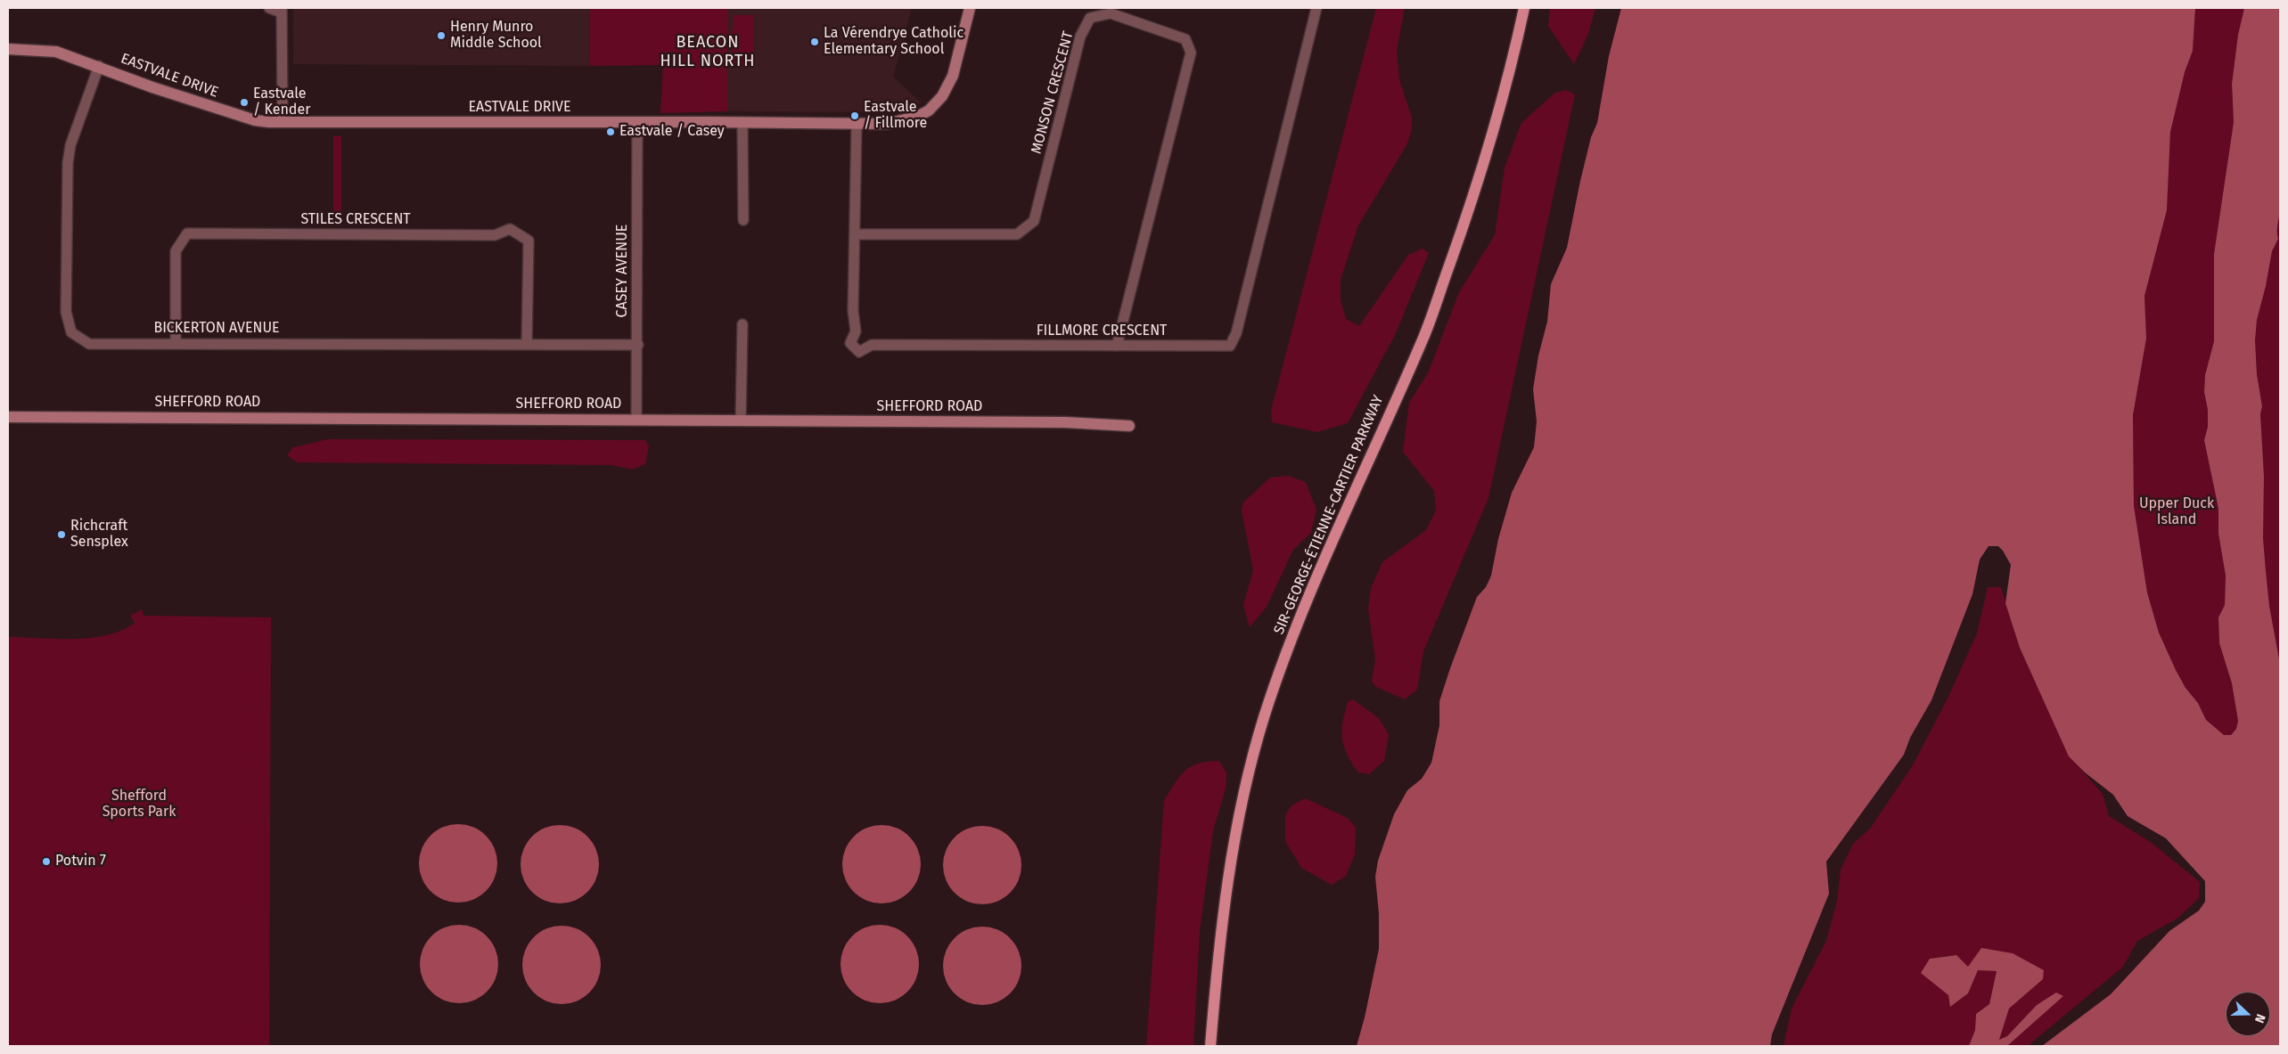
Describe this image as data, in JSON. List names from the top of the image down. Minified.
{"streets":{"main road":["SIR-GEORGE-ÉTIENNE-CARTIER PARKWAY"],"street":["EASTVALE DRIVE","MONSON CRESCENT","STILES CRESCENT","CASEY AVENUE","BICKERTON AVENUE","FILLMORE CRESCENT","SHEFFORD ROAD"]},"crossings":[["EASTVALE DRIVE","CASEY AVENUE"],["EASTVALE DRIVE","BICKERTON AVENUE"],["EASTVALE DRIVE","FILLMORE CRESCENT"],["MONSON CRESCENT","FILLMORE CRESCENT"],["STILES CRESCENT","BICKERTON AVENUE"],["CASEY AVENUE","BICKERTON AVENUE"],["CASEY AVENUE","SHEFFORD ROAD"]],"districts":["BEACON HILL NORTH"],"parks":["Upper Duck Island","Shefford Sports Park"],"places":["Henry Munro Middle School","La Vérendrye Catholic Elementary School","Eastvale / Kender","Eastvale / Fillmore","Eastvale / Casey","Richcraft Sensplex","Potvin 7"],"north":"right"}
